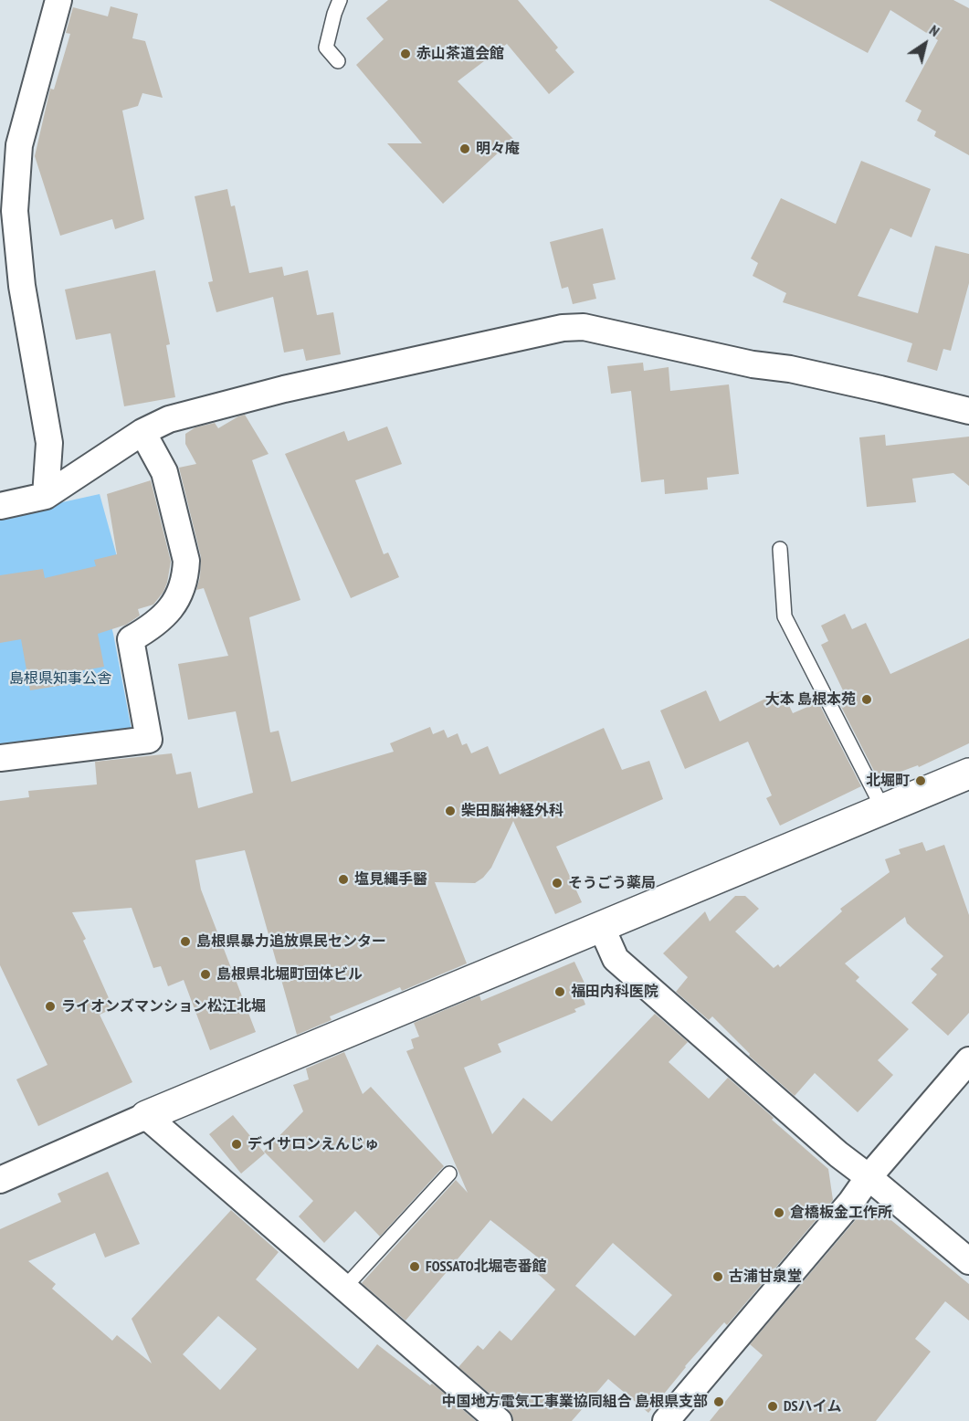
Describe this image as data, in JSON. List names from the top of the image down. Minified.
{"parks":["島根県知事公舎"],"places":["赤山茶道会館","明々庵","大本 島根本苑","北堀町","柴田脳神経外科","塩見縄手醫","そうごう薬局","島根県暴力追放県民センター","島根県北堀町団体ビル","福田内科医院","ライオンズマンション松江北堀","デイサロンえんじゅ","倉橋板金工作所","FOSSATO北堀壱番館","古浦甘泉堂","中国地方電気工事業協同組合 島根県支部","DSハイム"],"north":"top right"}
